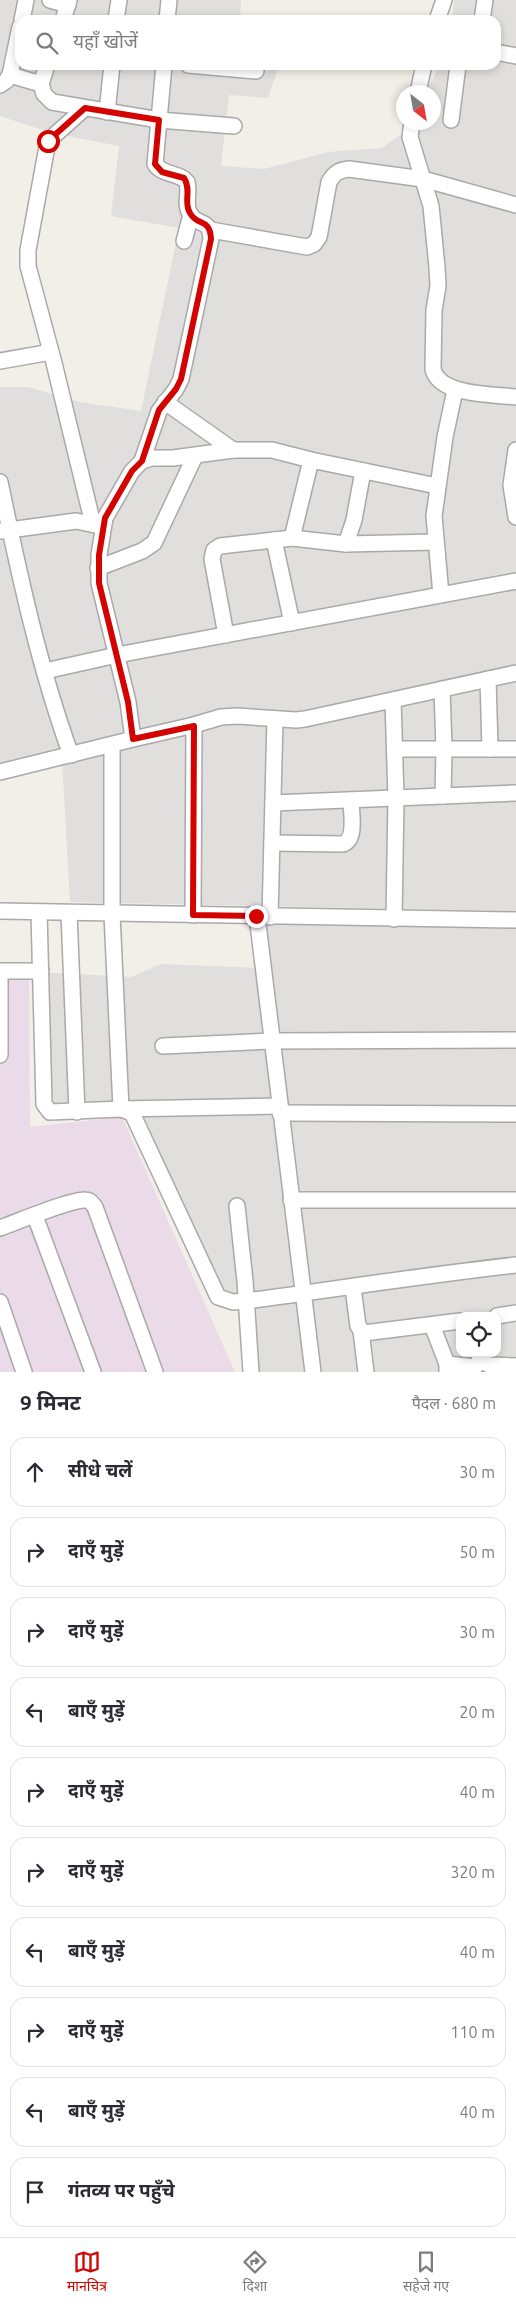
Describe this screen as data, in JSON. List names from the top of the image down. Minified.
{"north":"bottom right","page":{"search":"यहाँ खोजें","heading":["9 मिनट","पैदल · 680 m"],"list":[["सीधे चलें","30 m"],["दाएँ मुड़ें","50 m"],["दाएँ मुड़ें","30 m"],["बाएँ मुड़ें","20 m"],["दाएँ मुड़ें","40 m"],["दाएँ मुड़ें","320 m"],["बाएँ मुड़ें","40 m"],["दाएँ मुड़ें","110 m"],["बाएँ मुड़ें","40 m"],"गंतव्य पर पहुँचे"],"nav":["मानचित्र","दिशा","सहेजे गए"]}}
